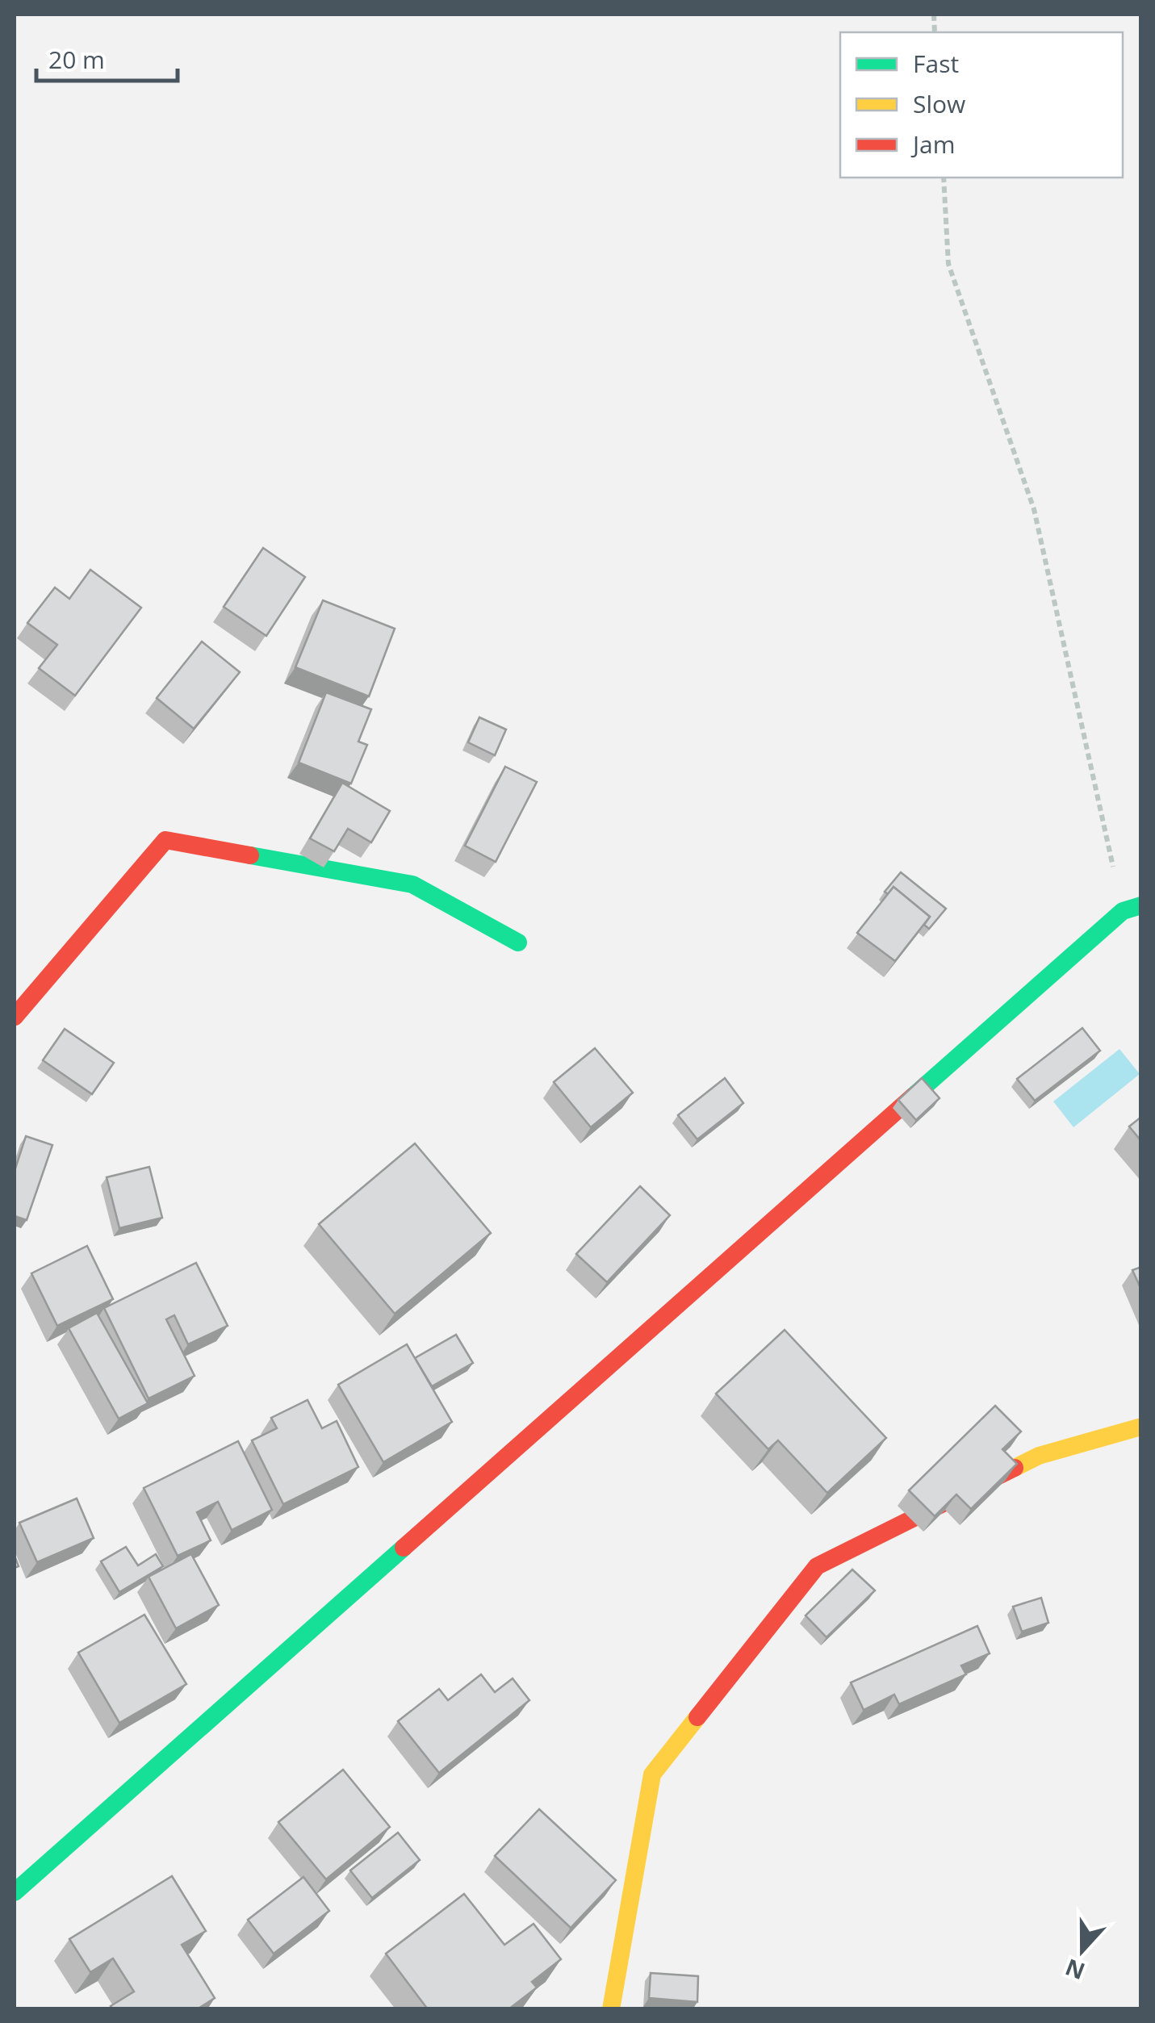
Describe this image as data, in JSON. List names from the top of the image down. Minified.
{"legend":["Fast","Slow","Jam"],"scale_bar":"20 m","north":"bottom"}
